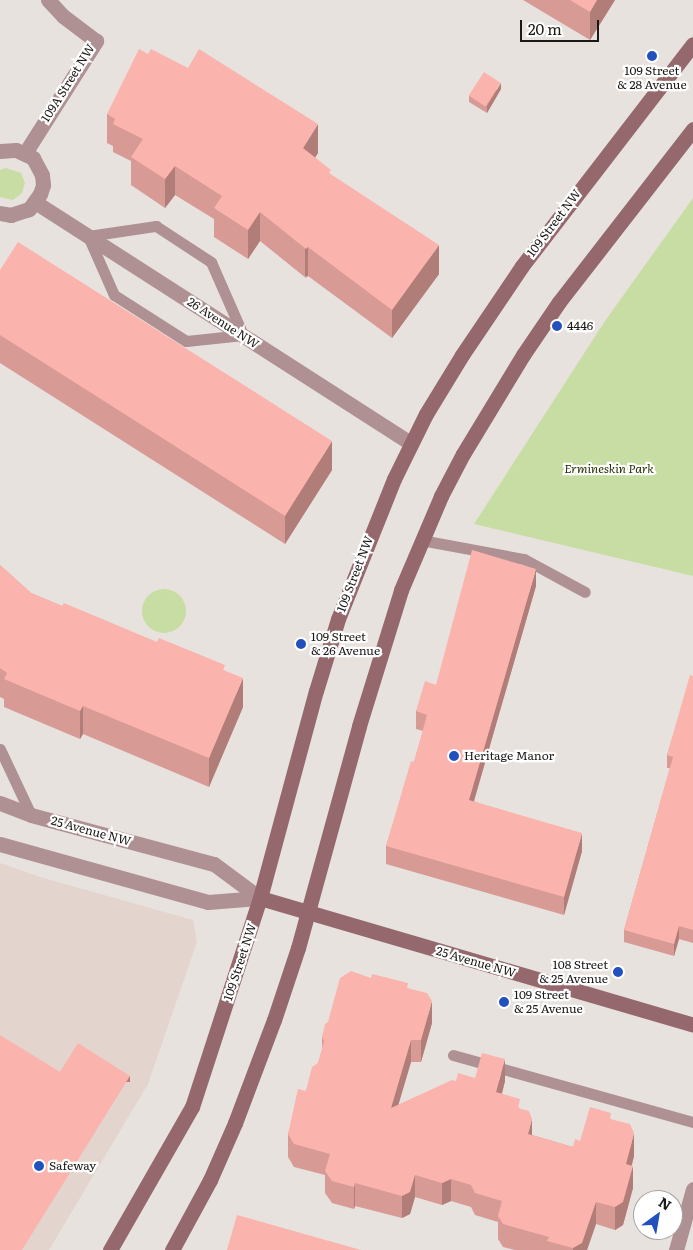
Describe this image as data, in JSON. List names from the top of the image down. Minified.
{"streets":{"street":["109A Street NW","109 Street NW","26 Avenue NW","25 Avenue NW"]},"crossings":[["109 Street NW","26 Avenue NW"],["109 Street NW","25 Avenue NW"]],"parks":["Ermineskin Park"],"places":["109 Street & 28 Avenue","4446","109 Street & 26 Avenue","Heritage Manor","108 Street & 25 Avenue","109 Street & 25 Avenue","Safeway"],"scale_bar":"20 m","north":"top right"}
